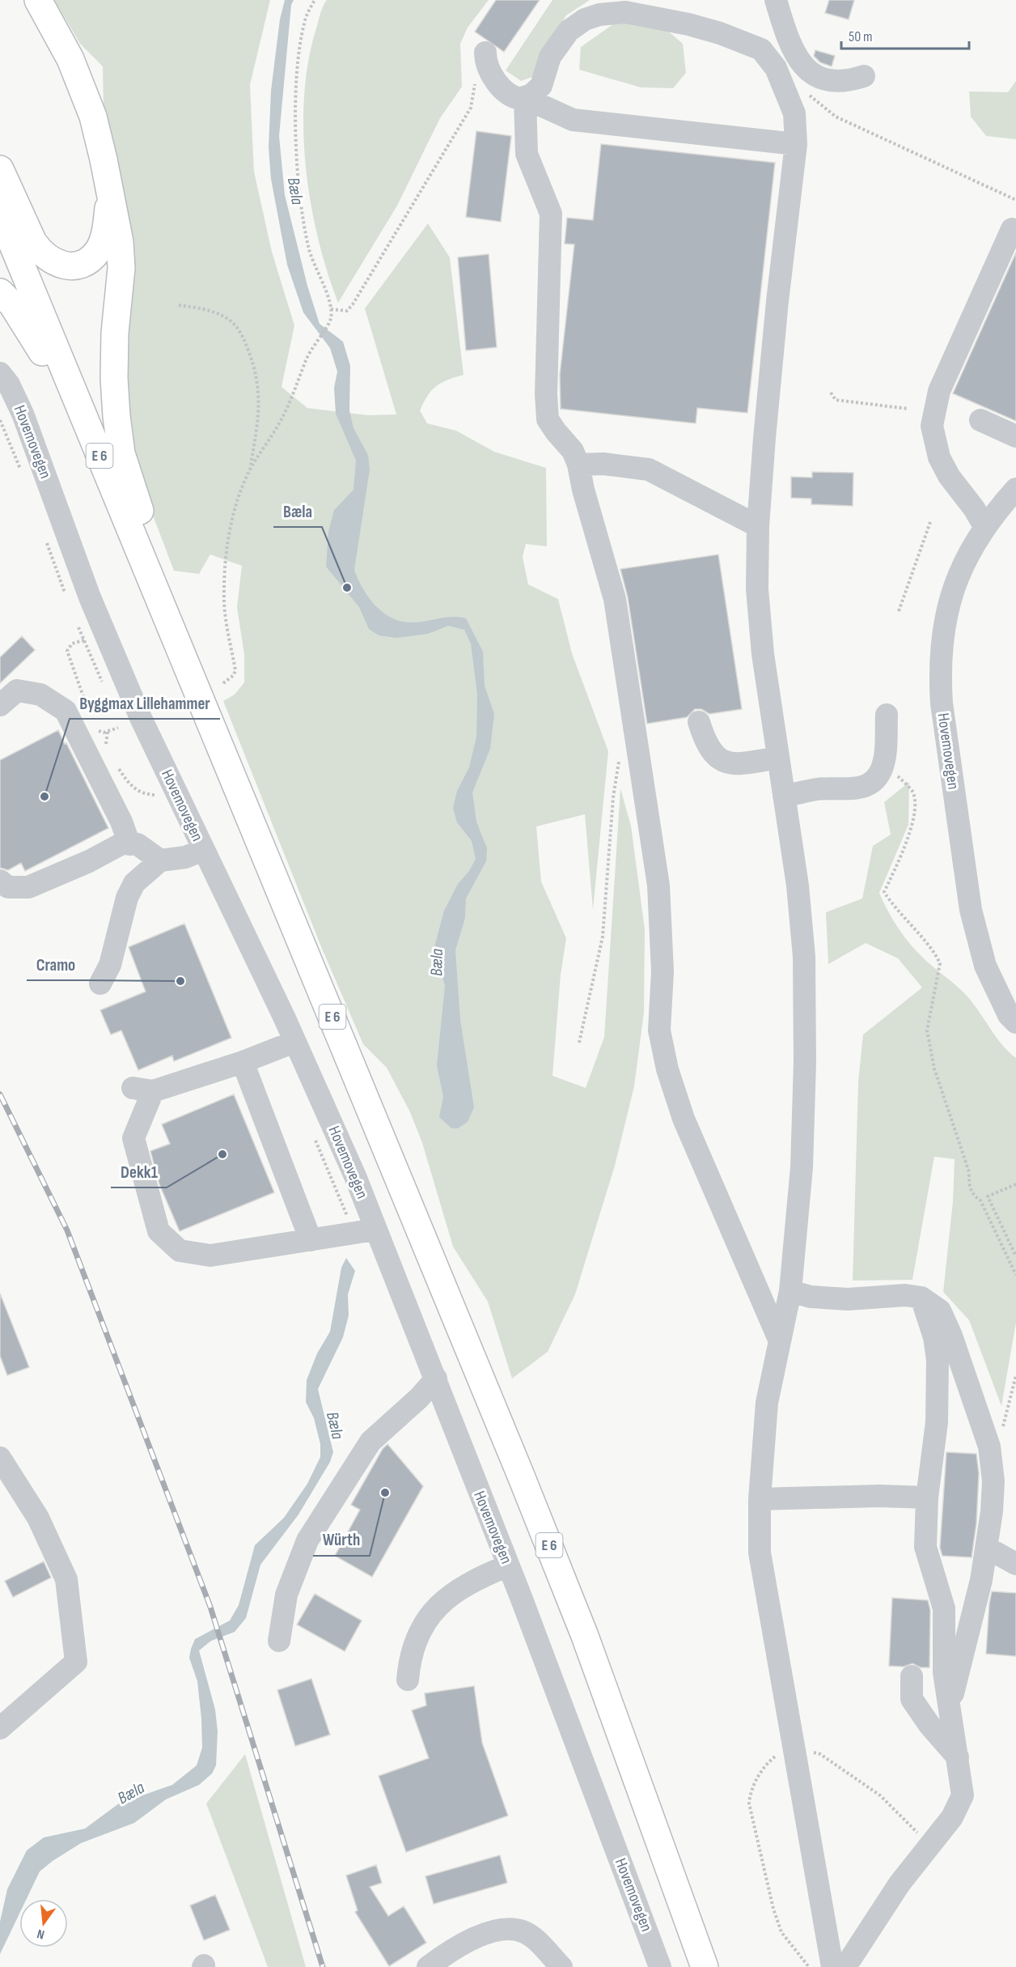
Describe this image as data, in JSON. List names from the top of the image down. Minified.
{"streets":{"highway":["E 6"],"street":["Hovemovegen"]},"water":["Bæla"],"places":["Bæla","Byggmax Lillehammer","Cramo","Dekk1","Würth"],"scale_bar":"50 m","north":"bottom"}
